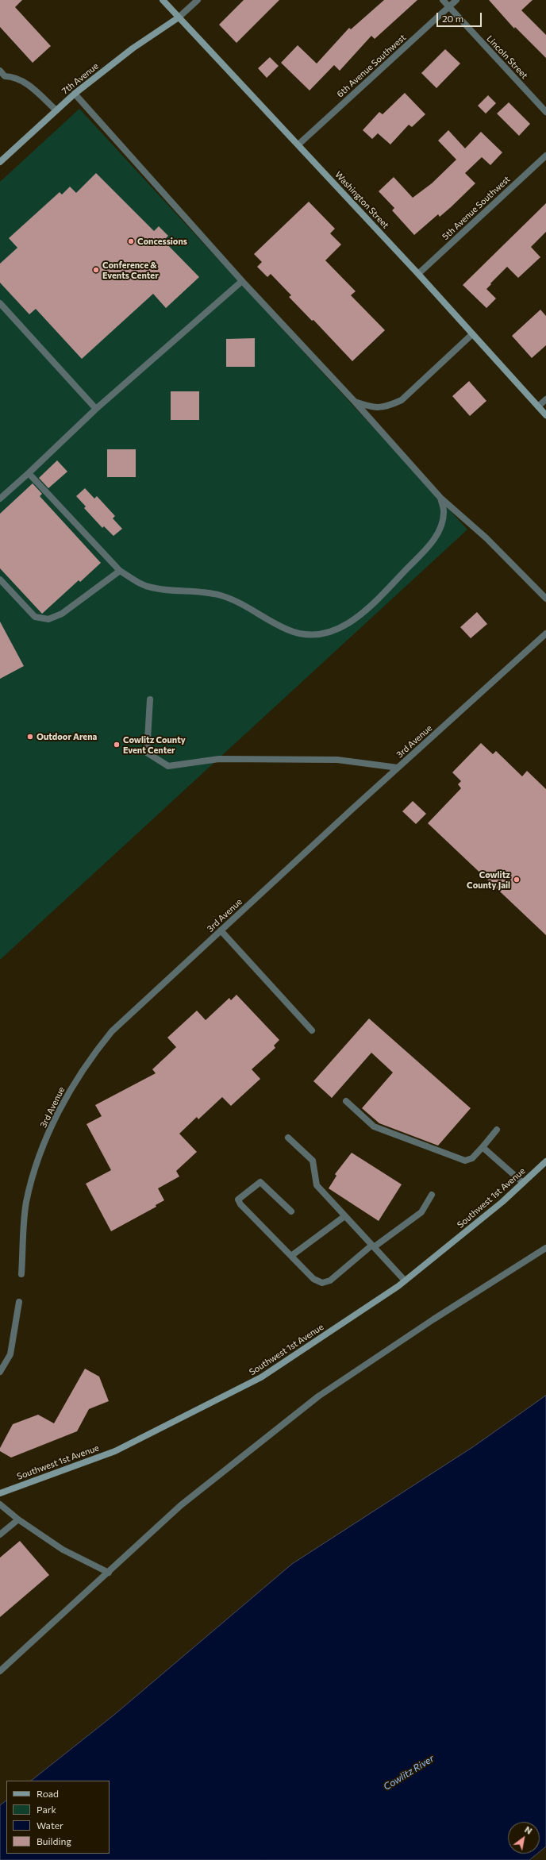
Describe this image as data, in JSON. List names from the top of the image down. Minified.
{"streets":{"street":["Lincoln Street","6th Avenue Southwest","7th Avenue","Washington Street","5th Avenue Southwest","3rd Avenue","Southwest 1st Avenue"]},"crossings":[["Lincoln Street","6th Avenue Southwest"],["6th Avenue Southwest","Washington Street"],["7th Avenue","Washington Street"],["Washington Street","5th Avenue Southwest"]],"water":["Cowlitz River"],"places":["Concessions","Conference & Events Center","Outdoor Arena","Cowlitz County Event Center","Cowlitz County Jail"],"legend":["Road","Park","Water","Building"],"scale_bar":"20 m","north":"top right"}
